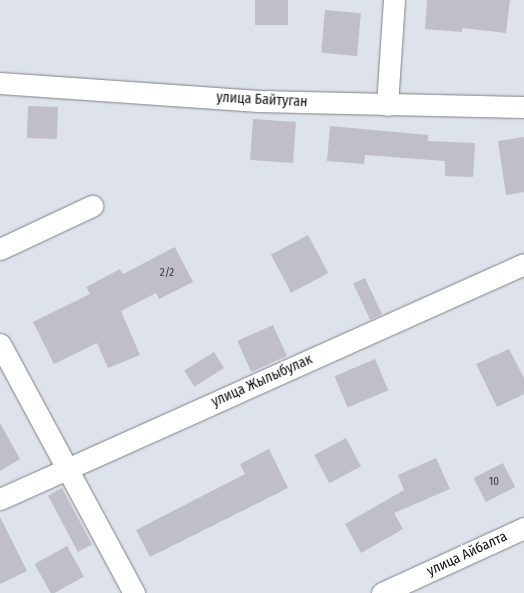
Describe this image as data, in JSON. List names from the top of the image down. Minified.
{"streets":{"street":["улица Байтуган","улица Жылыбулак","улица Айбалта"]},"house_numbers":["2/2","10"]}
